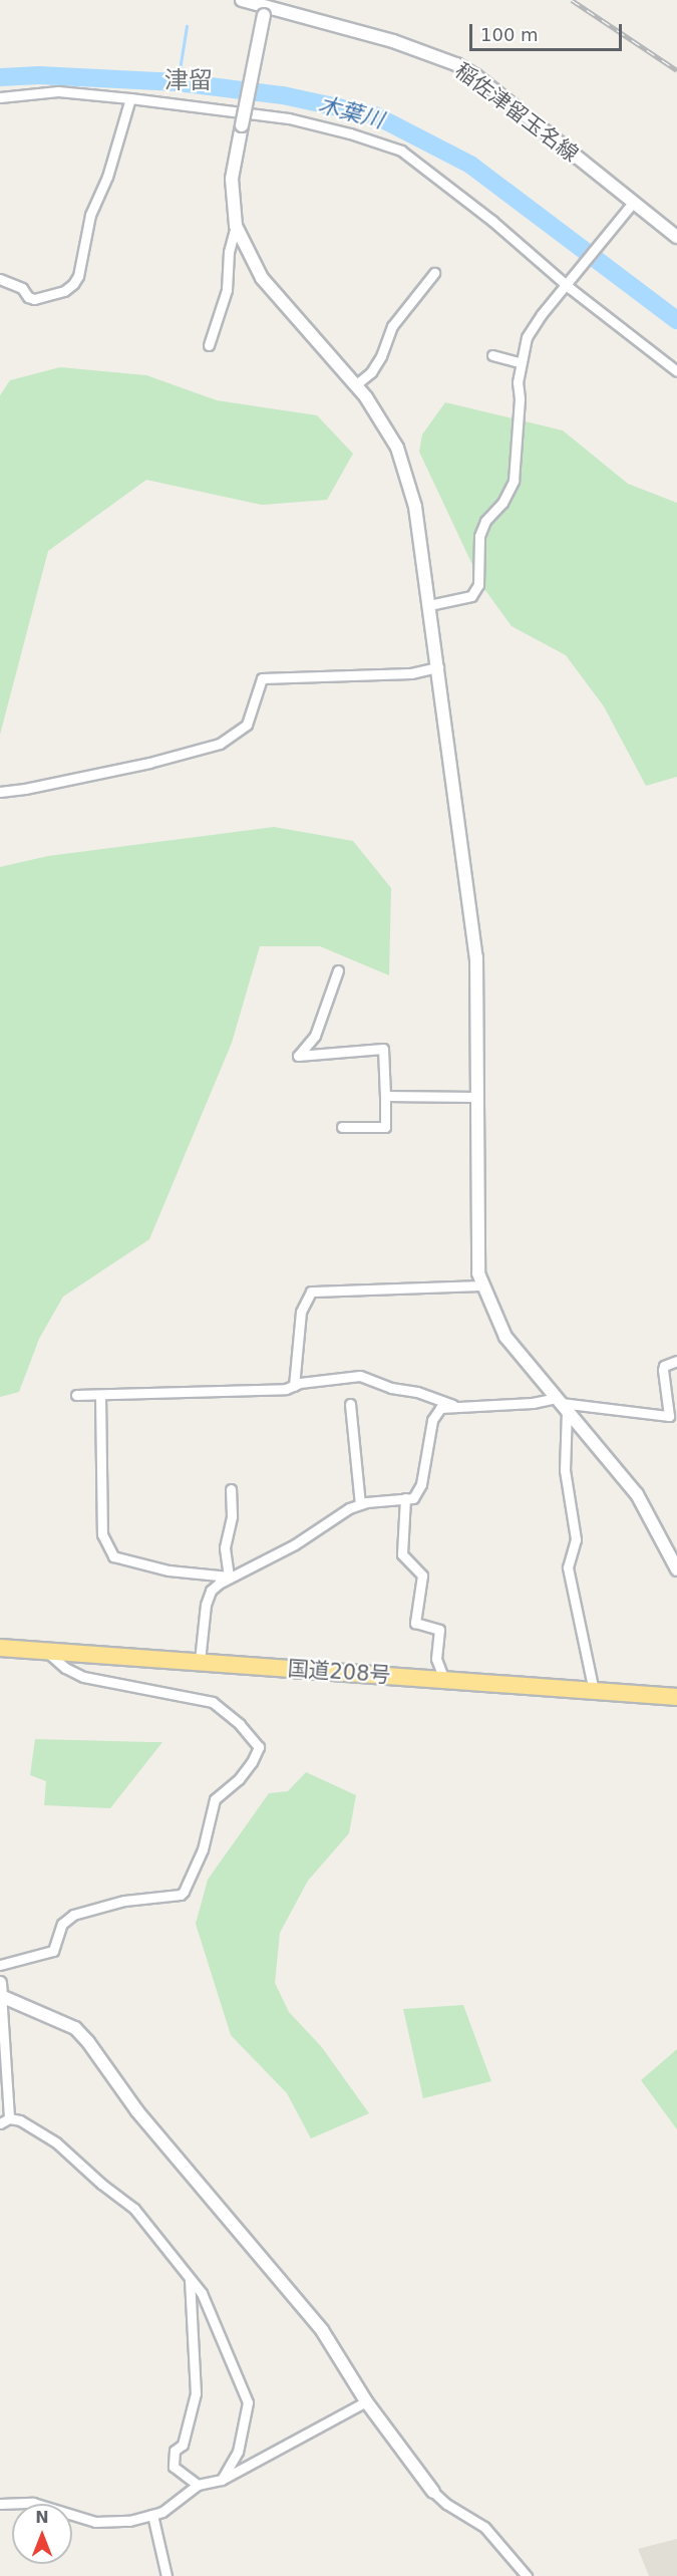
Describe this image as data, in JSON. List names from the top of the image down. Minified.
{"streets":{"highway":["国道208号"],"street":["稲佐津留玉名線"]},"districts":["津留"],"water":["木葉川"],"scale_bar":"100 m","north":"top"}
